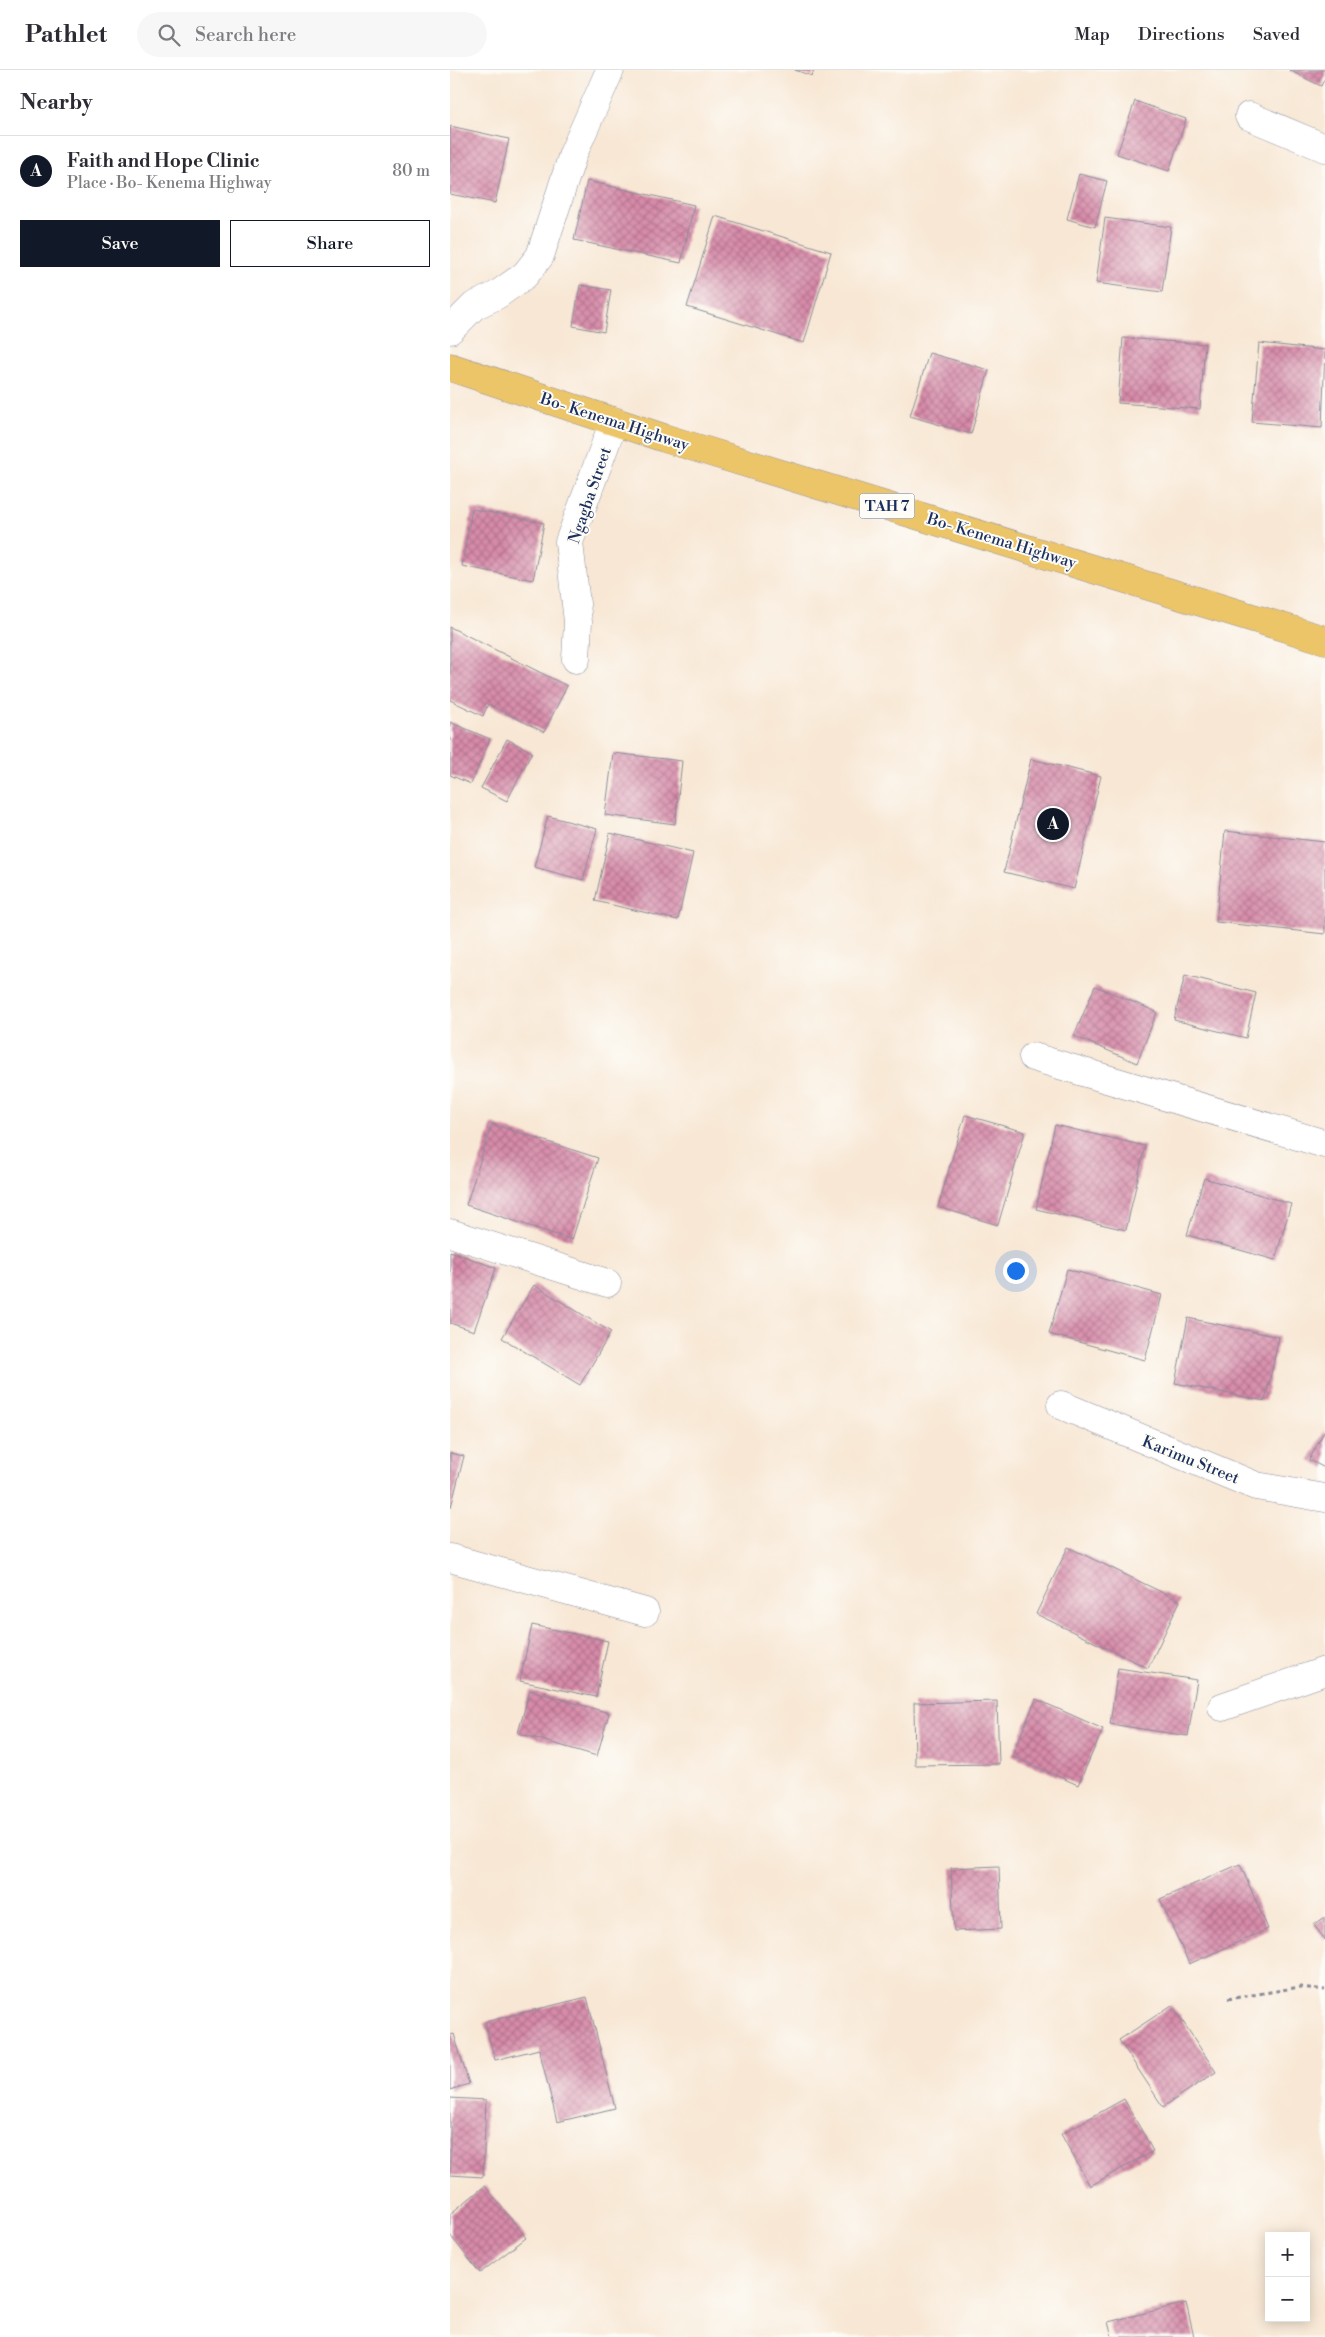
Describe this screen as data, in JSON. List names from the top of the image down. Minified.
{"streets":{"highway":["Bo- Kenema Highway","TAH 7"],"street":["Ngagba Street","Karimu Street"]},"crossings":[["Bo- Kenema Highway","Ngagba Street"]],"page":{"header":"Pathlet","search":"Search here","nav":["Map","Directions","Saved"],"heading":"Nearby","list":[{"mark":"A","name":"Faith and Hope Clinic","note":"Place · Bo- Kenema Highway","value":"80 m"}],"buttons":["Save","Share"],"pins":"A","map_buttons":["+","−"]}}
